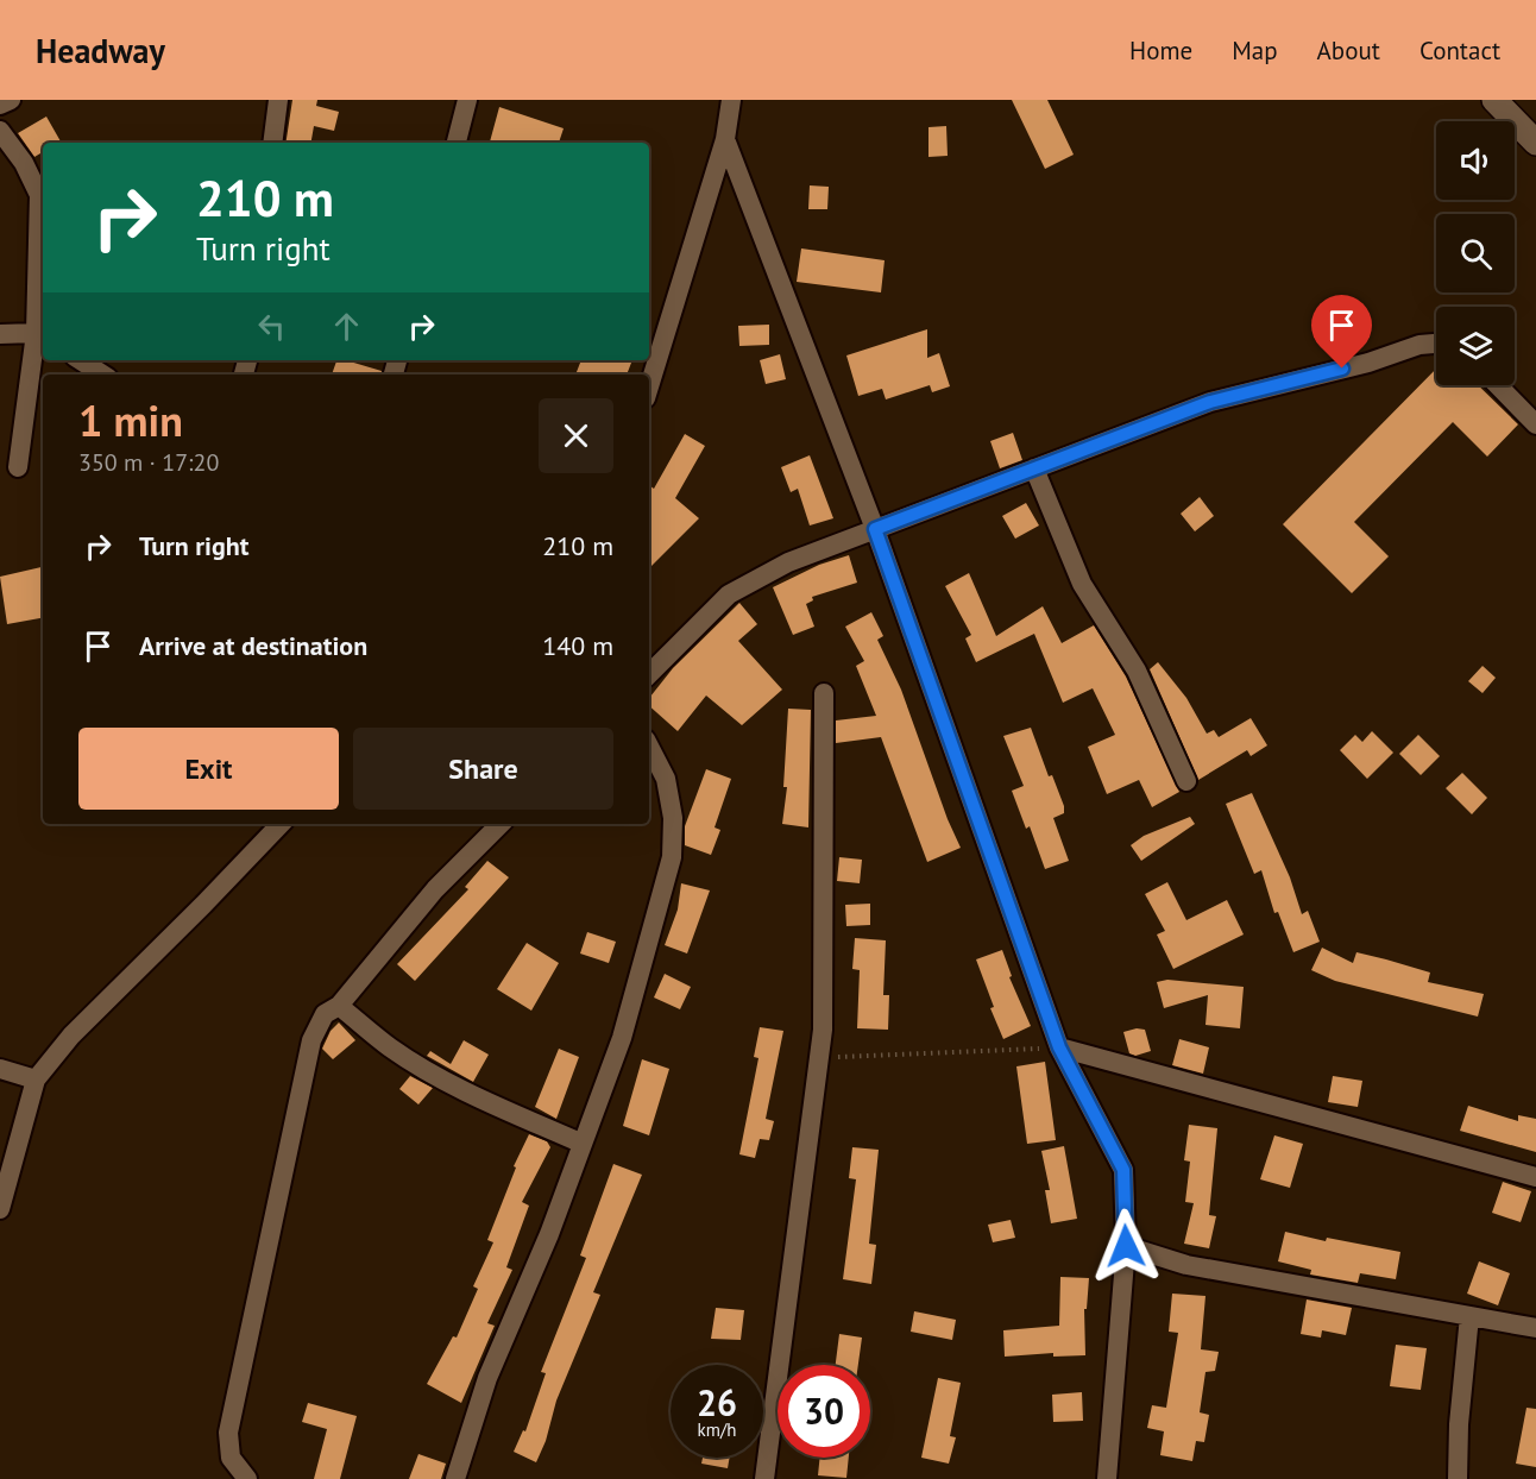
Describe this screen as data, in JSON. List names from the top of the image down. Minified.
{"page":{"header":"Headway","nav":["Home","Map","About","Contact"],"turn":["210 m","Turn right"],"heading":["1 min","350 m · 17:20"],"list":[{"name":"Turn right","value":"210 m"},{"name":"Arrive at destination","value":"140 m"}],"buttons":["Exit","Share"],"speed":"26 km/h","limit":"30"}}
